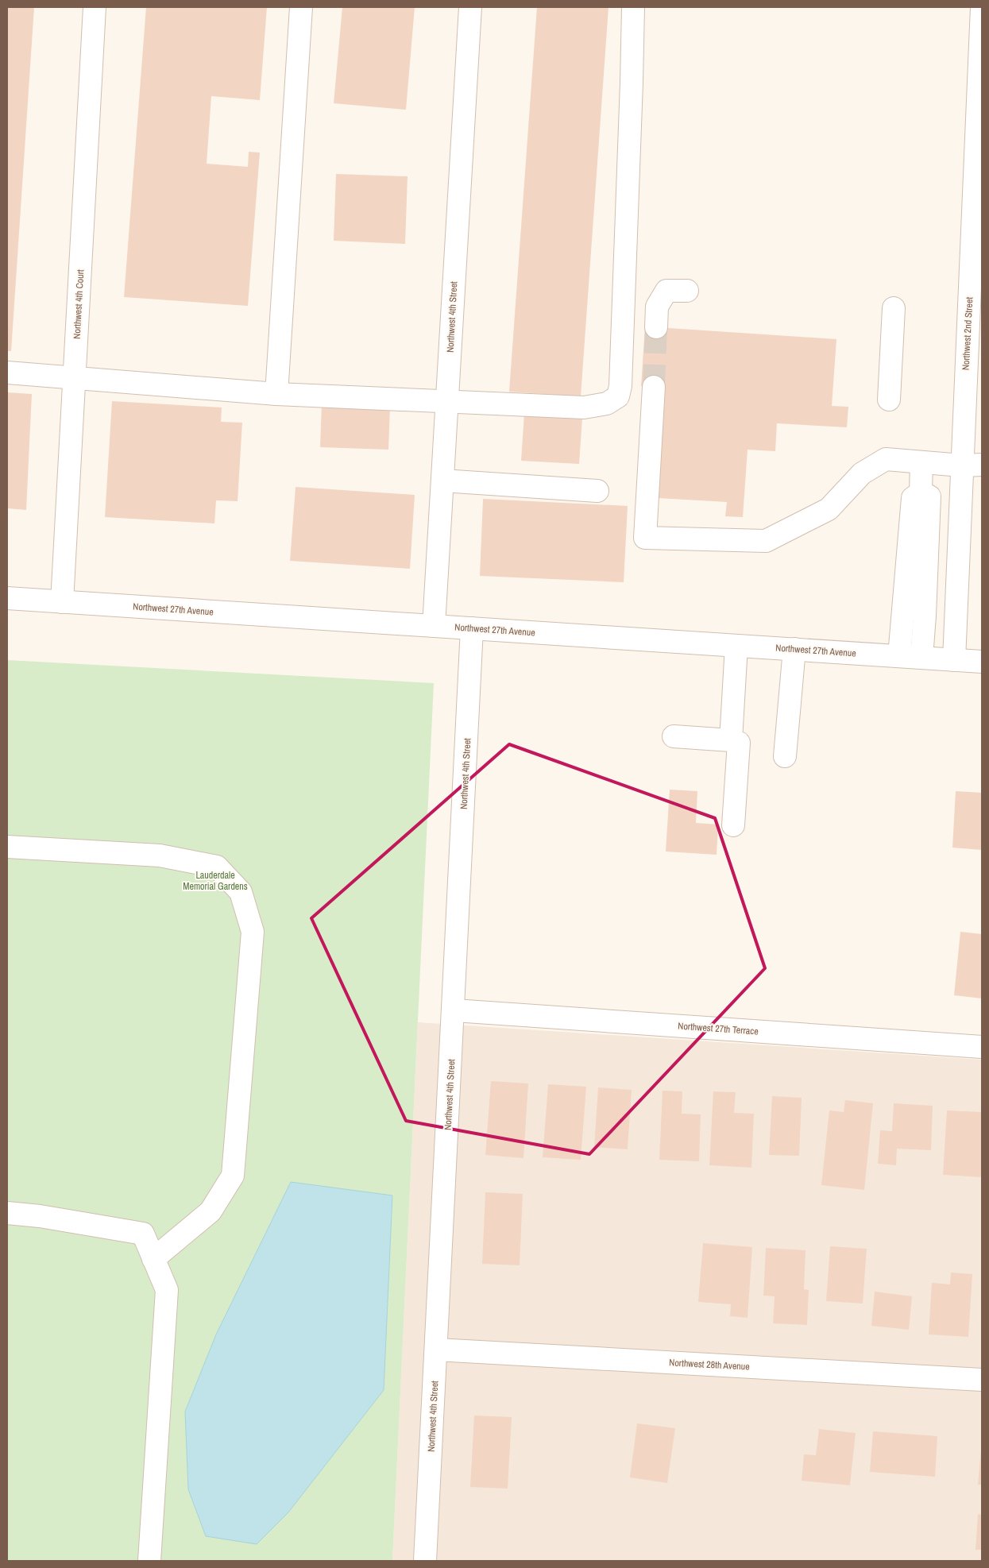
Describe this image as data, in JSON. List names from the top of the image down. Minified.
{"streets":{"street":["Northwest 4th Court","Northwest 4th Street","Northwest 2nd Street","Northwest 27th Avenue","Northwest 27th Terrace","Northwest 28th Avenue"]},"crossings":[["Northwest 4th Court","Northwest 27th Avenue"],["Northwest 4th Street","Northwest 27th Avenue"],["Northwest 4th Street","Northwest 27th Terrace"],["Northwest 4th Street","Northwest 28th Avenue"],["Northwest 2nd Street","Northwest 27th Avenue"]],"parks":["Lauderdale Memorial Gardens"]}
